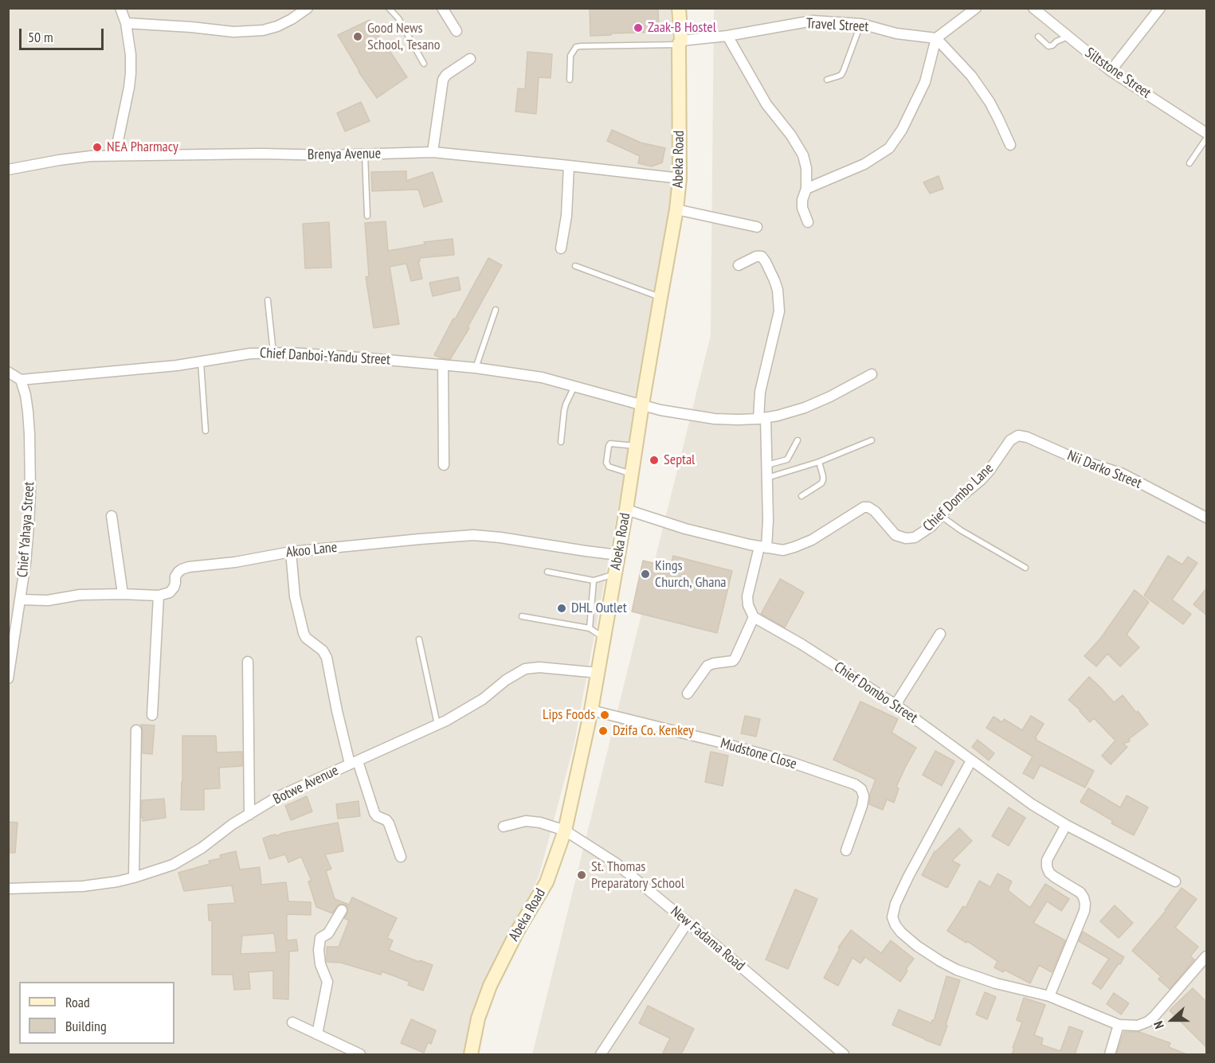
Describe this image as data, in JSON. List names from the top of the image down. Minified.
{"streets":{"street":["Travel Street","Siltstone Street","Brenya Avenue","Abeka Road","Chief Danboi-Yandu Street","Nii Darko Street","Chief Dombo Lane","Chief Yahaya Street","Akoo Lane","Chief Dombo Street","Mudstone Close","Botwe Avenue","New Fadama Road"]},"crossings":[["Travel Street","Abeka Road"],["Brenya Avenue","Abeka Road"],["Abeka Road","Chief Danboi-Yandu Street"],["Abeka Road","Akoo Lane"],["Abeka Road","Mudstone Close"],["Abeka Road","Botwe Avenue"],["Abeka Road","New Fadama Road"],["Chief Danboi-Yandu Street","Chief Yahaya Street"],["Nii Darko Street","Chief Dombo Lane"]],"places":["Zaak-B Hostel","Good News School, Tesano","NEA Pharmacy","Septal","Kings Church, Ghana","DHL Outlet","Lips Foods","Dzifa Co. Kenkey","St. Thomas Preparatory School"],"legend":["Road","Building"],"scale_bar":"50 m","north":"left"}
